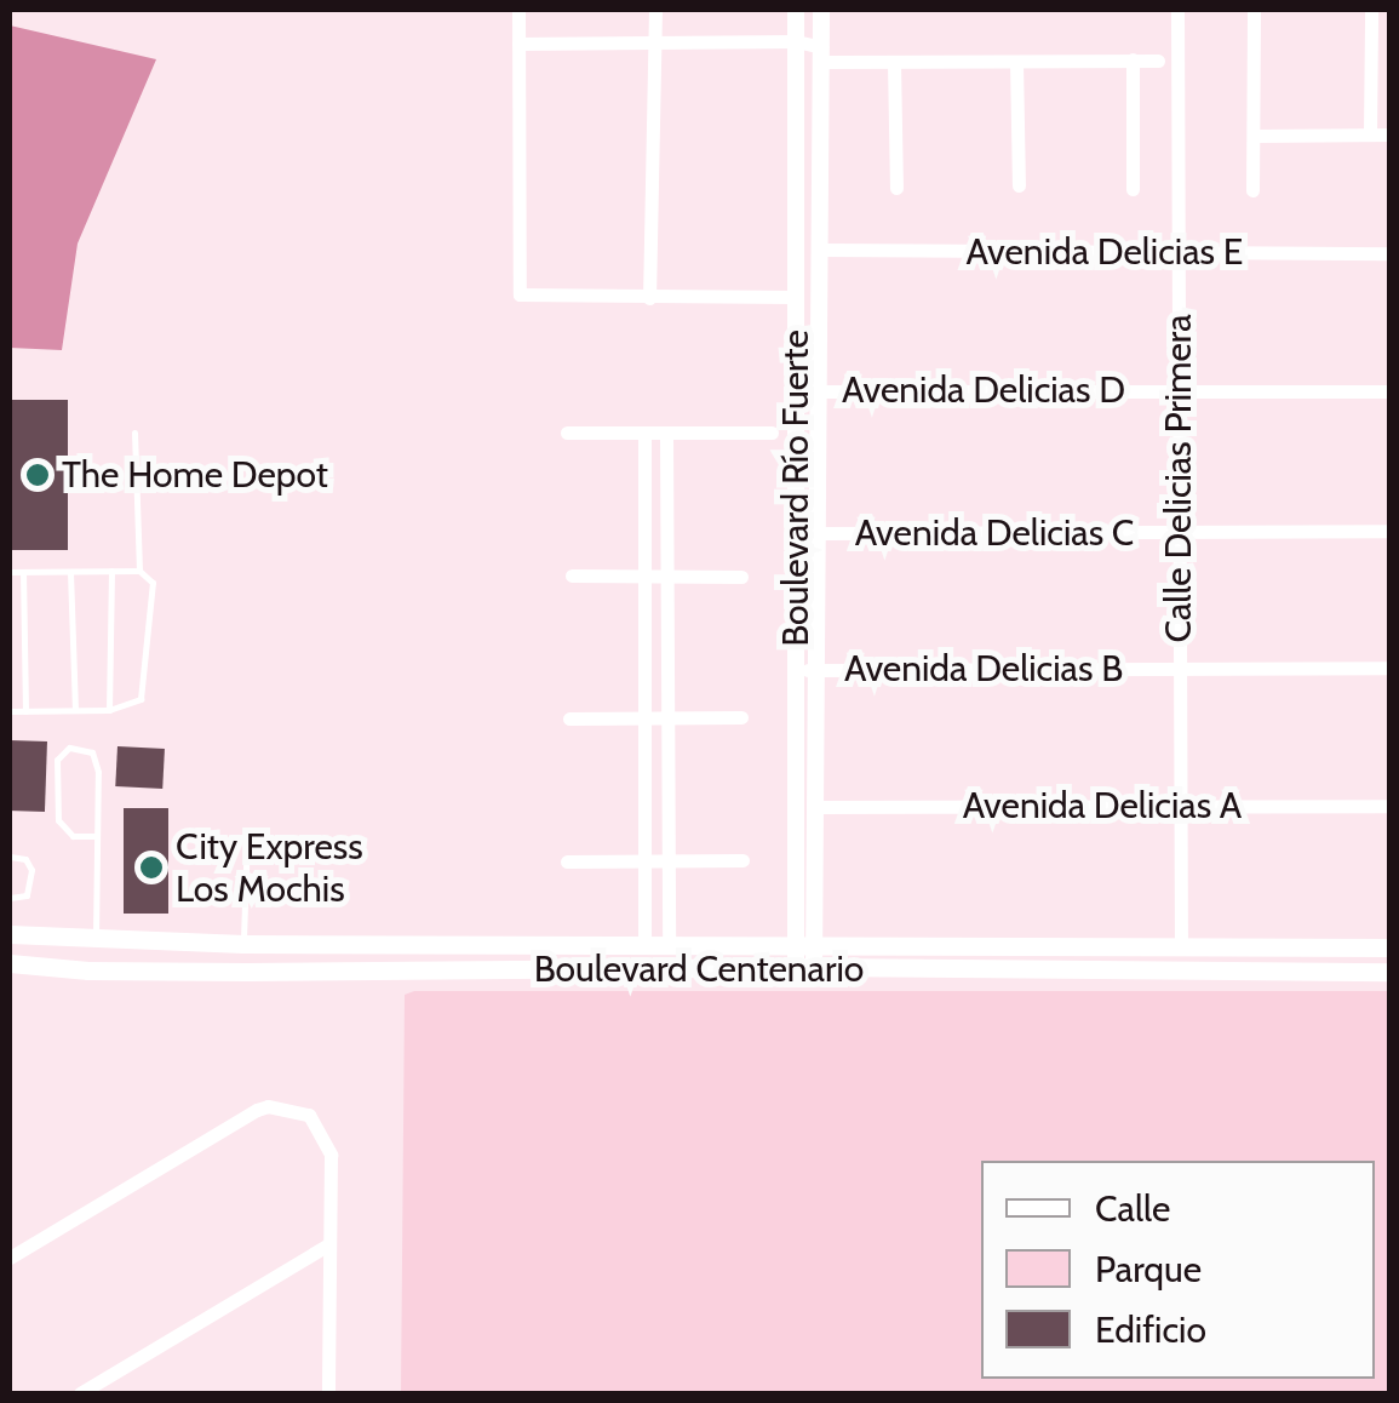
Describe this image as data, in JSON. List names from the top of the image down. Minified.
{"streets":{"main road":["Boulevard Centenario"],"street":["Avenida Delicias E","Avenida Delicias D","Calle Delicias Primera","Boulevard Río Fuerte","Avenida Delicias C","Avenida Delicias B","Avenida Delicias A"]},"crossings":[["Avenida Delicias E","Calle Delicias Primera"],["Avenida Delicias E","Boulevard Río Fuerte"],["Avenida Delicias D","Calle Delicias Primera"],["Avenida Delicias D","Boulevard Río Fuerte"],["Calle Delicias Primera","Avenida Delicias C"],["Calle Delicias Primera","Avenida Delicias B"],["Calle Delicias Primera","Avenida Delicias A"],["Calle Delicias Primera","Boulevard Centenario"],["Boulevard Río Fuerte","Avenida Delicias C"],["Boulevard Río Fuerte","Avenida Delicias B"],["Boulevard Río Fuerte","Avenida Delicias A"],["Boulevard Río Fuerte","Boulevard Centenario"]],"places":["The Home Depot","City Express Los Mochis"],"legend":["Calle","Parque","Edificio"]}
